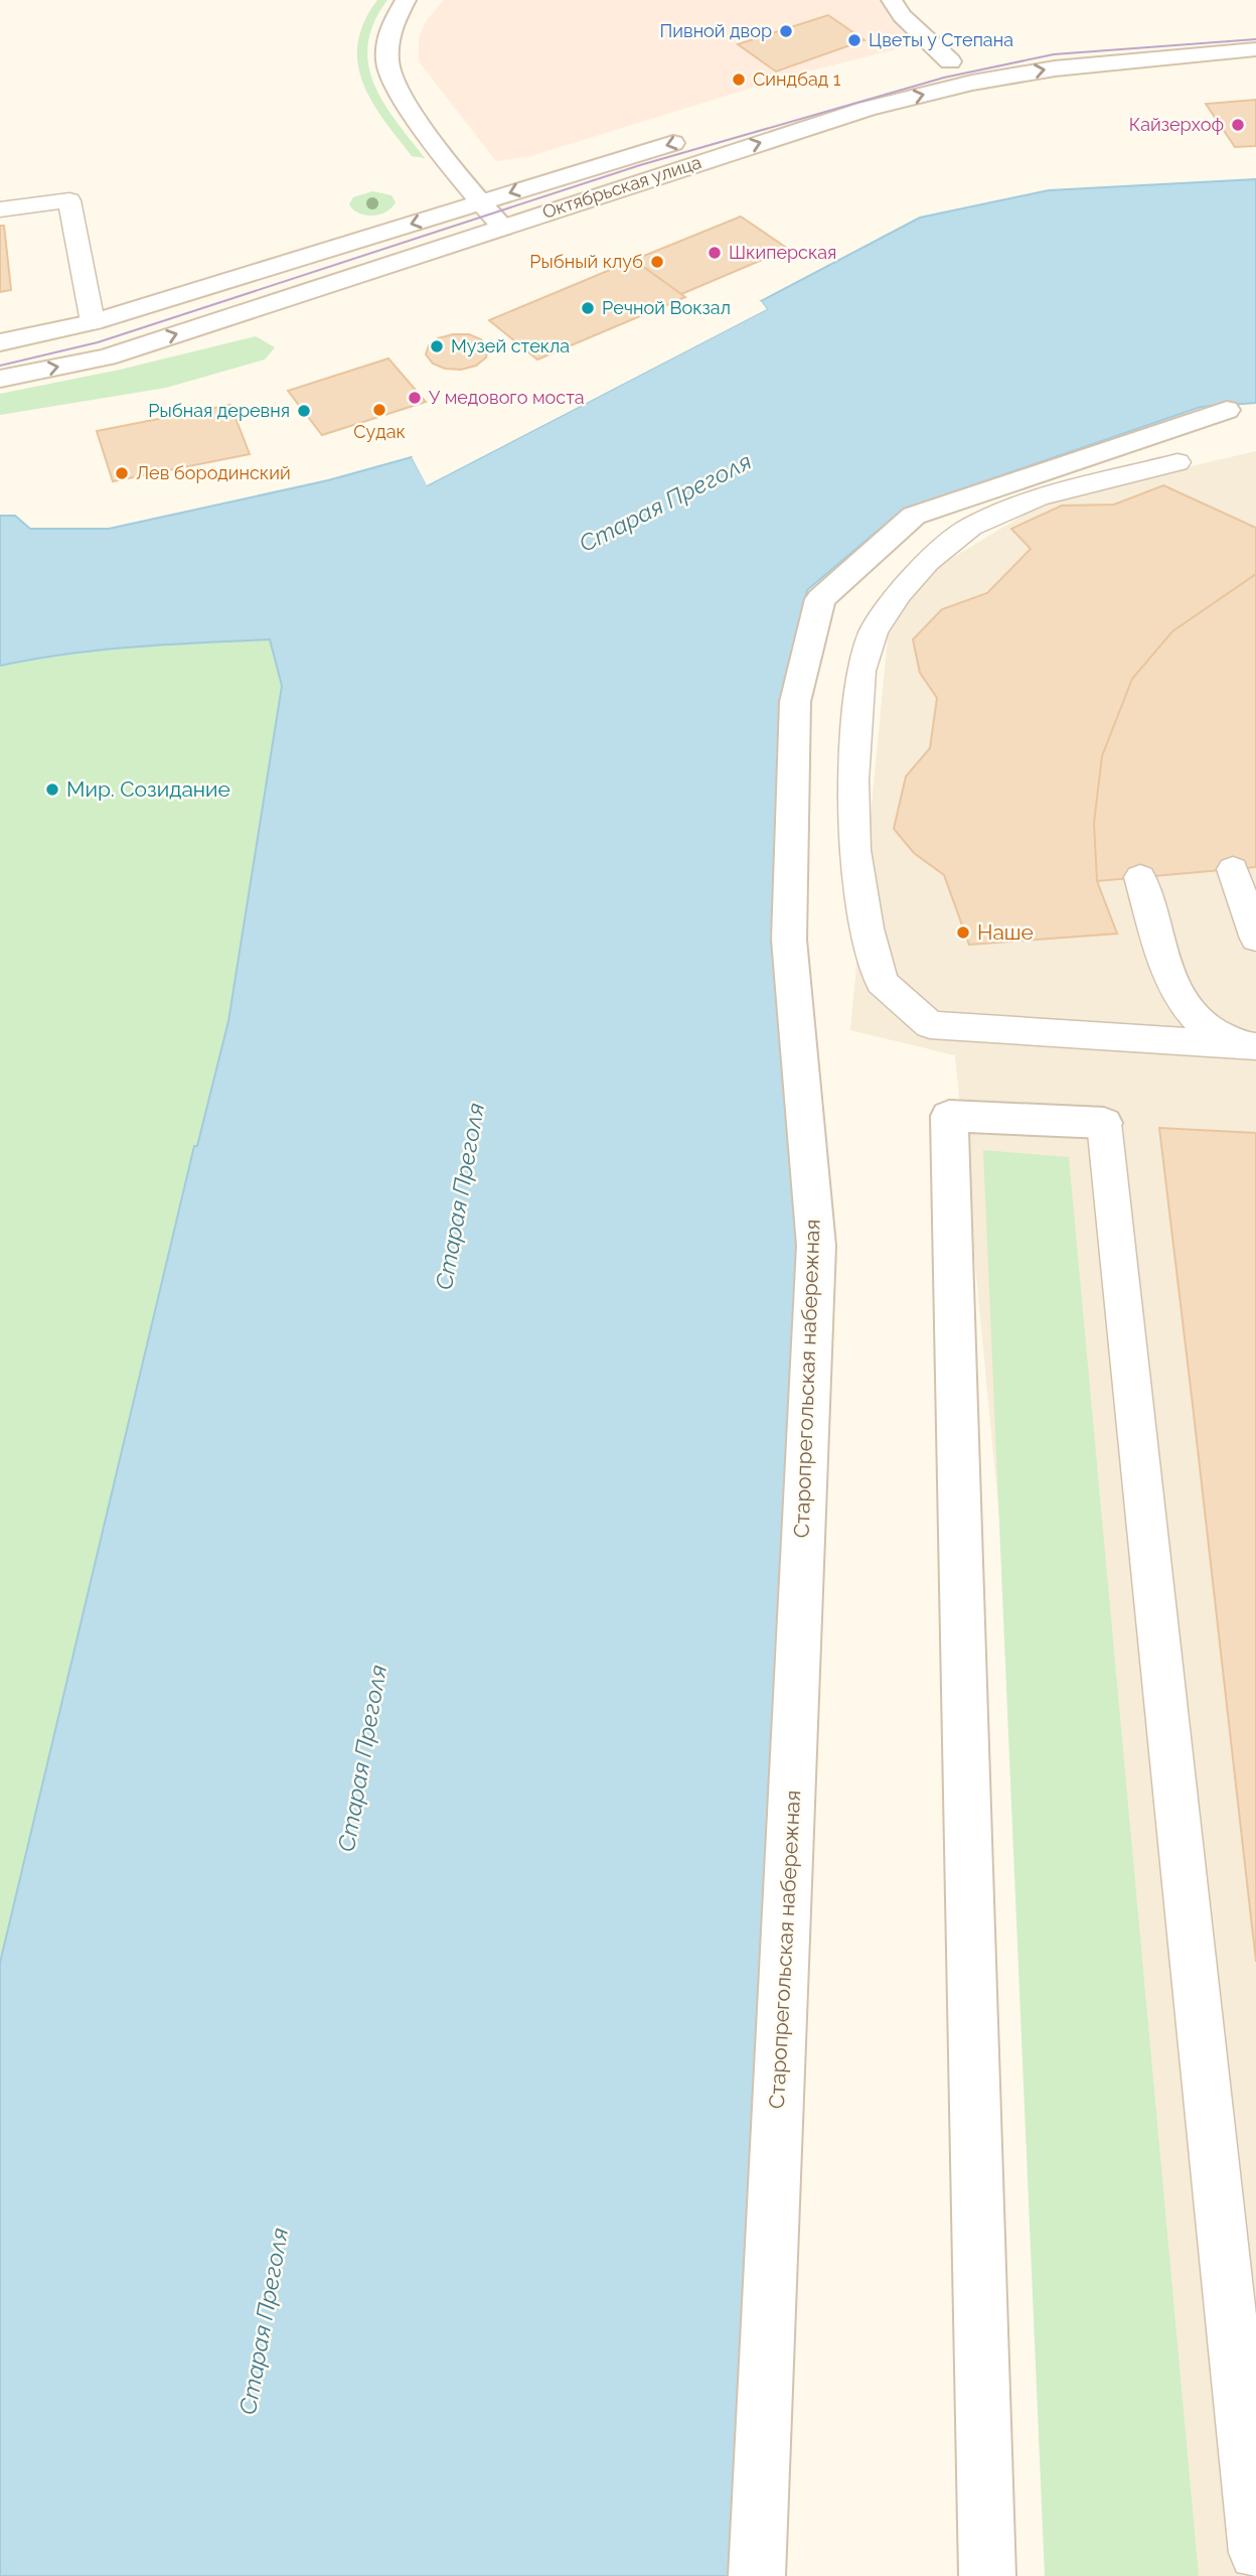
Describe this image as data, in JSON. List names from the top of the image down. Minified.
{"streets":{"street":["Октябрьская улица","Старопрегольская набережная"]},"water":["Старая Преголя"],"places":["Пивной двор","Цветы у Степана","Синдбад 1","Кайзерхоф","Шкиперская","Рыбный клуб","Речной Вокзал","Музей стекла","У медового моста","Судак","Рыбная деревня","Лев бородинский","Мир. Созидание","Наше"]}
